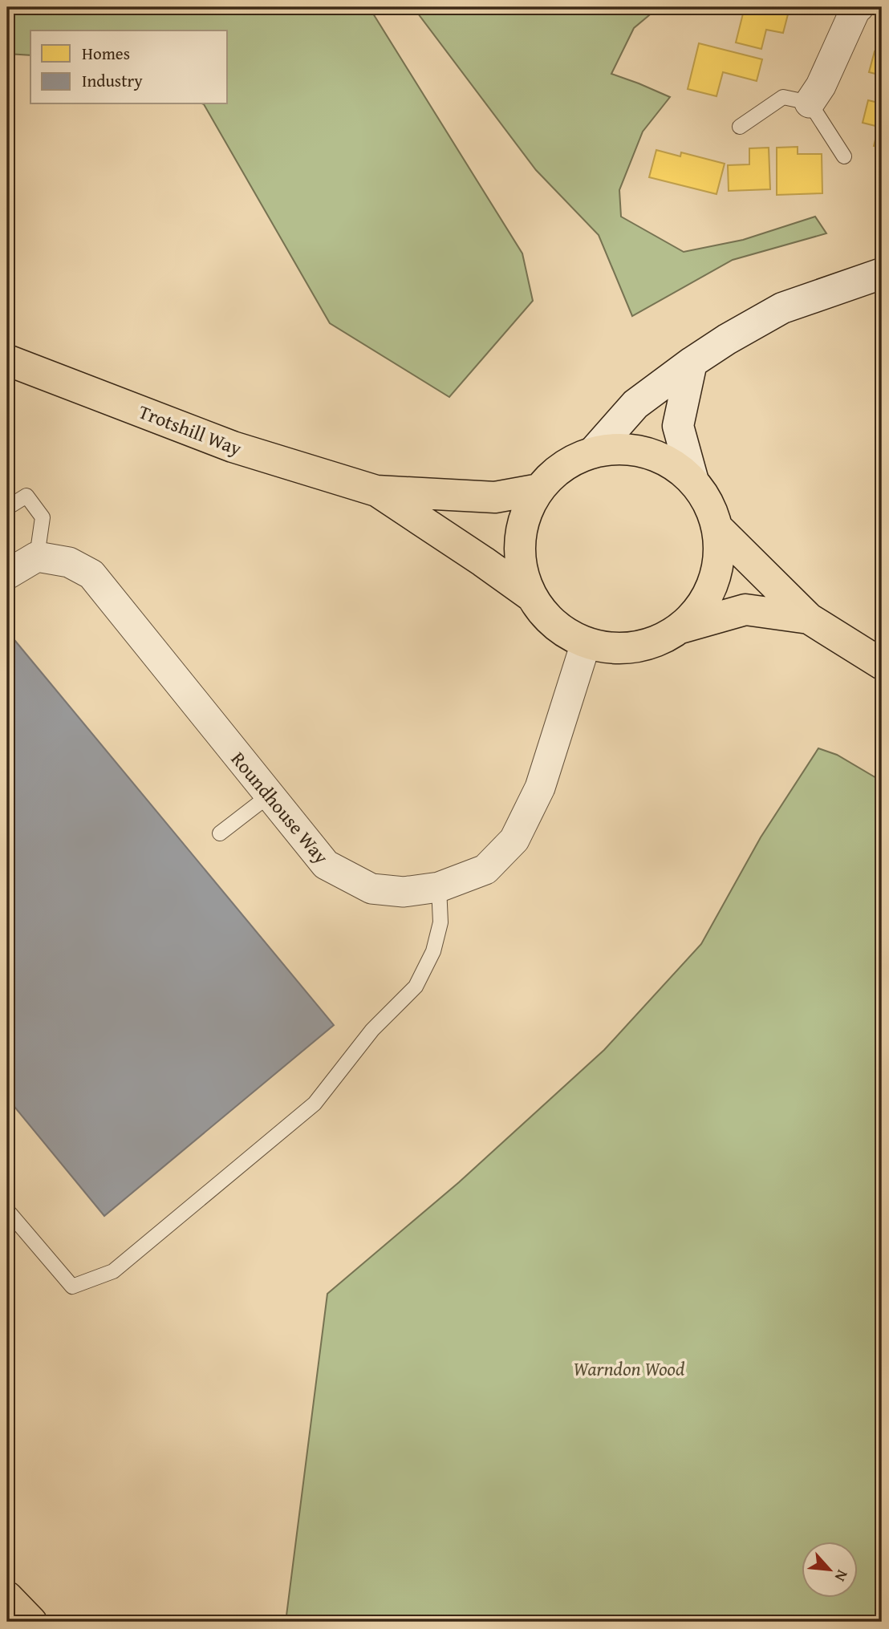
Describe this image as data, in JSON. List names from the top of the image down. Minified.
{"streets":{"main road":["Trotshill Way"],"street":["Roundhouse Way"]},"crossings":[["Trotshill Way","Roundhouse Way"]],"parks":["Warndon Wood"],"legend":["Homes","Industry"],"north":"bottom right"}
